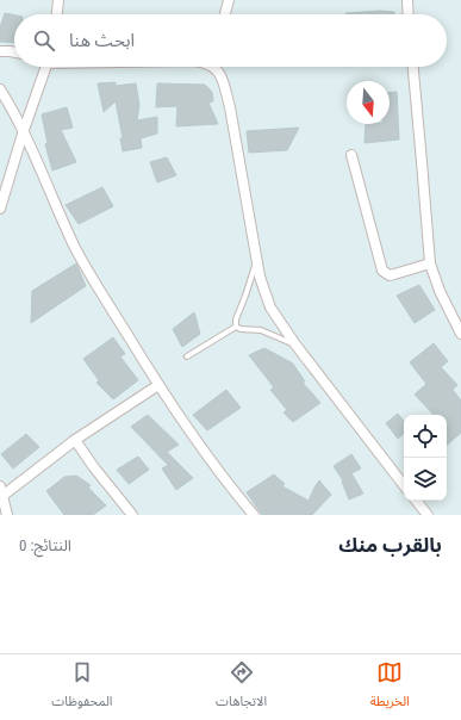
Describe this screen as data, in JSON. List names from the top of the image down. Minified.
{"north":"bottom","page":{"search":"ابحث هنا","heading":["بالقرب منك","النتائج: 0"],"nav":["الخريطة","الاتجاهات","المحفوظات"]}}
